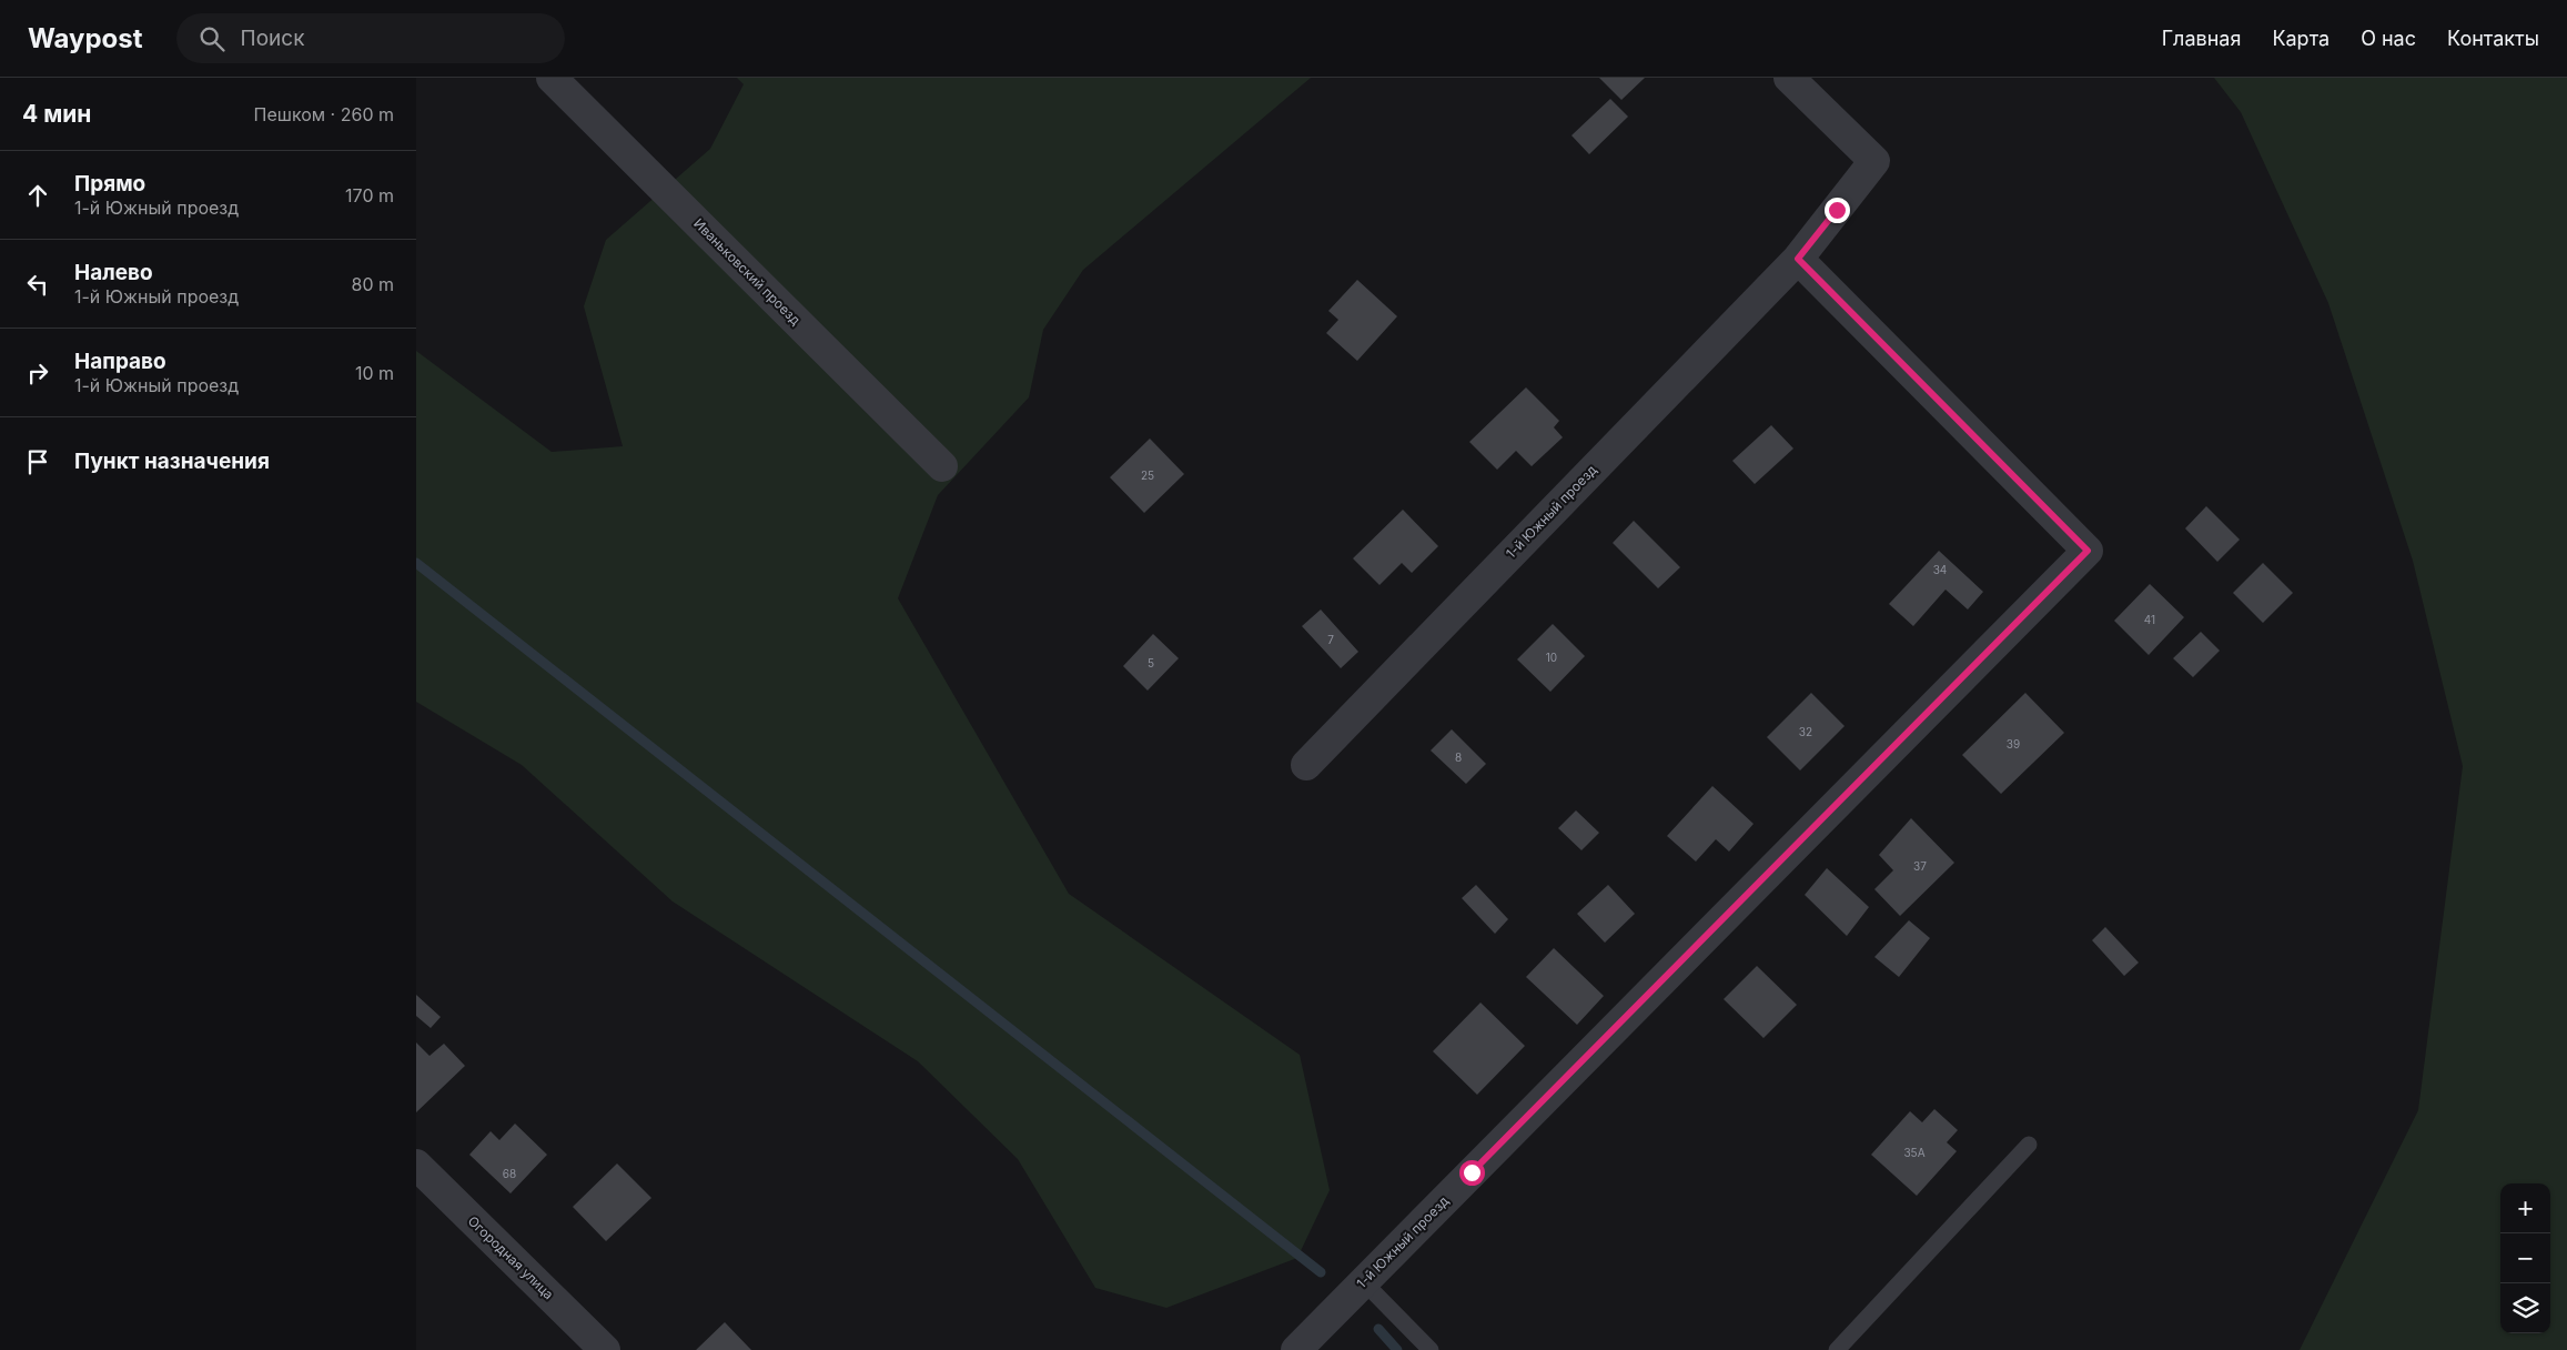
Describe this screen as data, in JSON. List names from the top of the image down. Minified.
{"streets":{"street":["Иваньковский проезд","1-й Южный проезд","Огородная улица"]},"house_numbers":["25","34","41","7","10","5","32","39","8","37","35А","68"],"page":{"header":"Waypost","search":"Поиск","nav":["Главная","Карта","О нас","Контакты"],"heading":["4 мин","Пешком · 260 m"],"list":[["Прямо","1-й Южный проезд","170 m"],["Налево","1-й Южный проезд","80 m"],["Направо","1-й Южный проезд","10 m"],"Пункт назначения"],"map_buttons":["+","−"]}}
